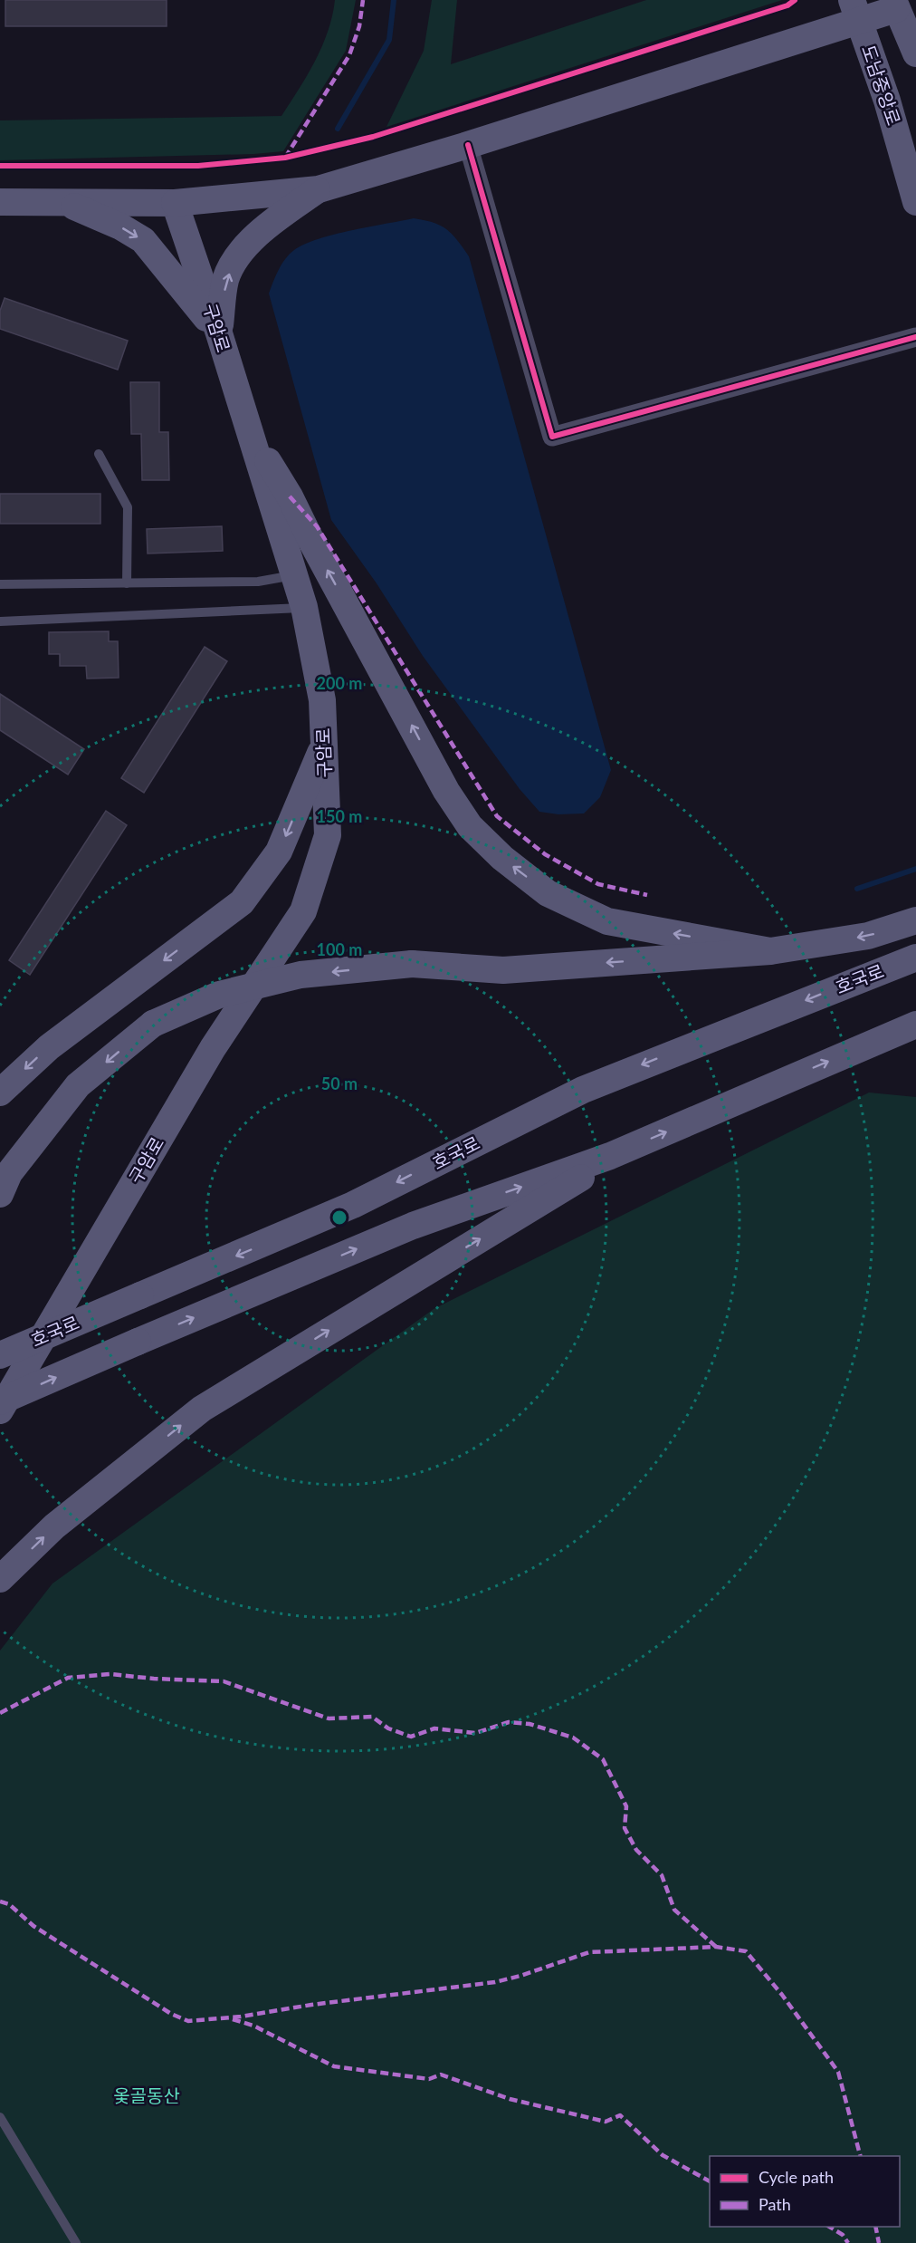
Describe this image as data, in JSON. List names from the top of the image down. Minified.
{"streets":{"main road":["도남중앙로","구암로","호국로"]},"parks":["옻골동산"],"legend":["Cycle path","Path"],"rings":["200 m","150 m","100 m","50 m"]}
